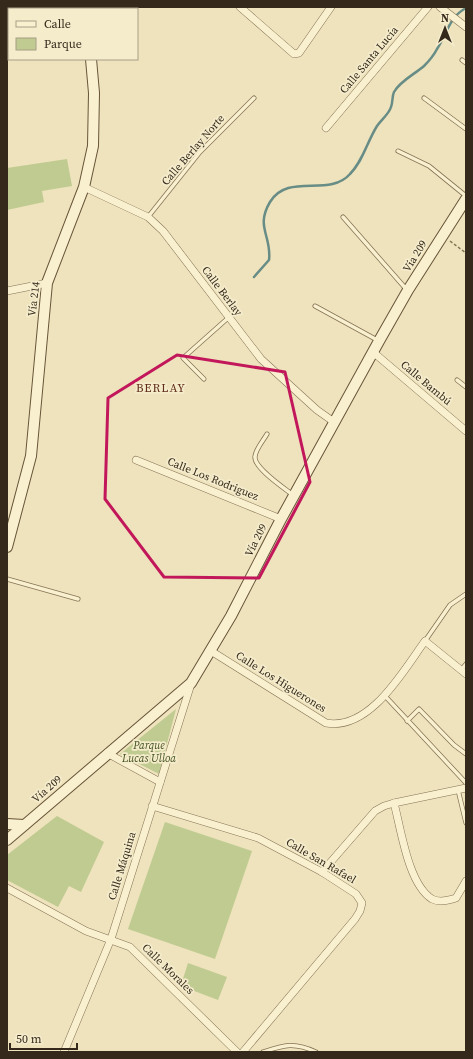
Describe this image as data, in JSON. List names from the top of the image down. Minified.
{"streets":{"main road":["Vía 209","Vía 214"],"street":["Calle Santa Lucía","Calle Berlay","Calle Bambú","Calle Los Rodriguez","Calle Los Higuerones","Calle San Rafael","Calle Máquina","Calle Morales"],"lane":["Calle Berlay Norte"]},"crossings":[["Calle Berlay Norte","Calle Berlay"],["Vía 209","Calle Berlay"],["Vía 209","Calle Bambú"],["Vía 209","Calle Los Rodriguez"],["Vía 209","Calle Los Higuerones"],["Vía 209","Calle Máquina"],["Calle Berlay","Vía 214"],["Calle San Rafael","Calle Máquina"],["Calle Máquina","Calle Morales"]],"districts":["BERLAY"],"parks":["Parque Lucas Ulloa"],"legend":["Calle","Parque"],"scale_bar":"50 m","north":"top"}
